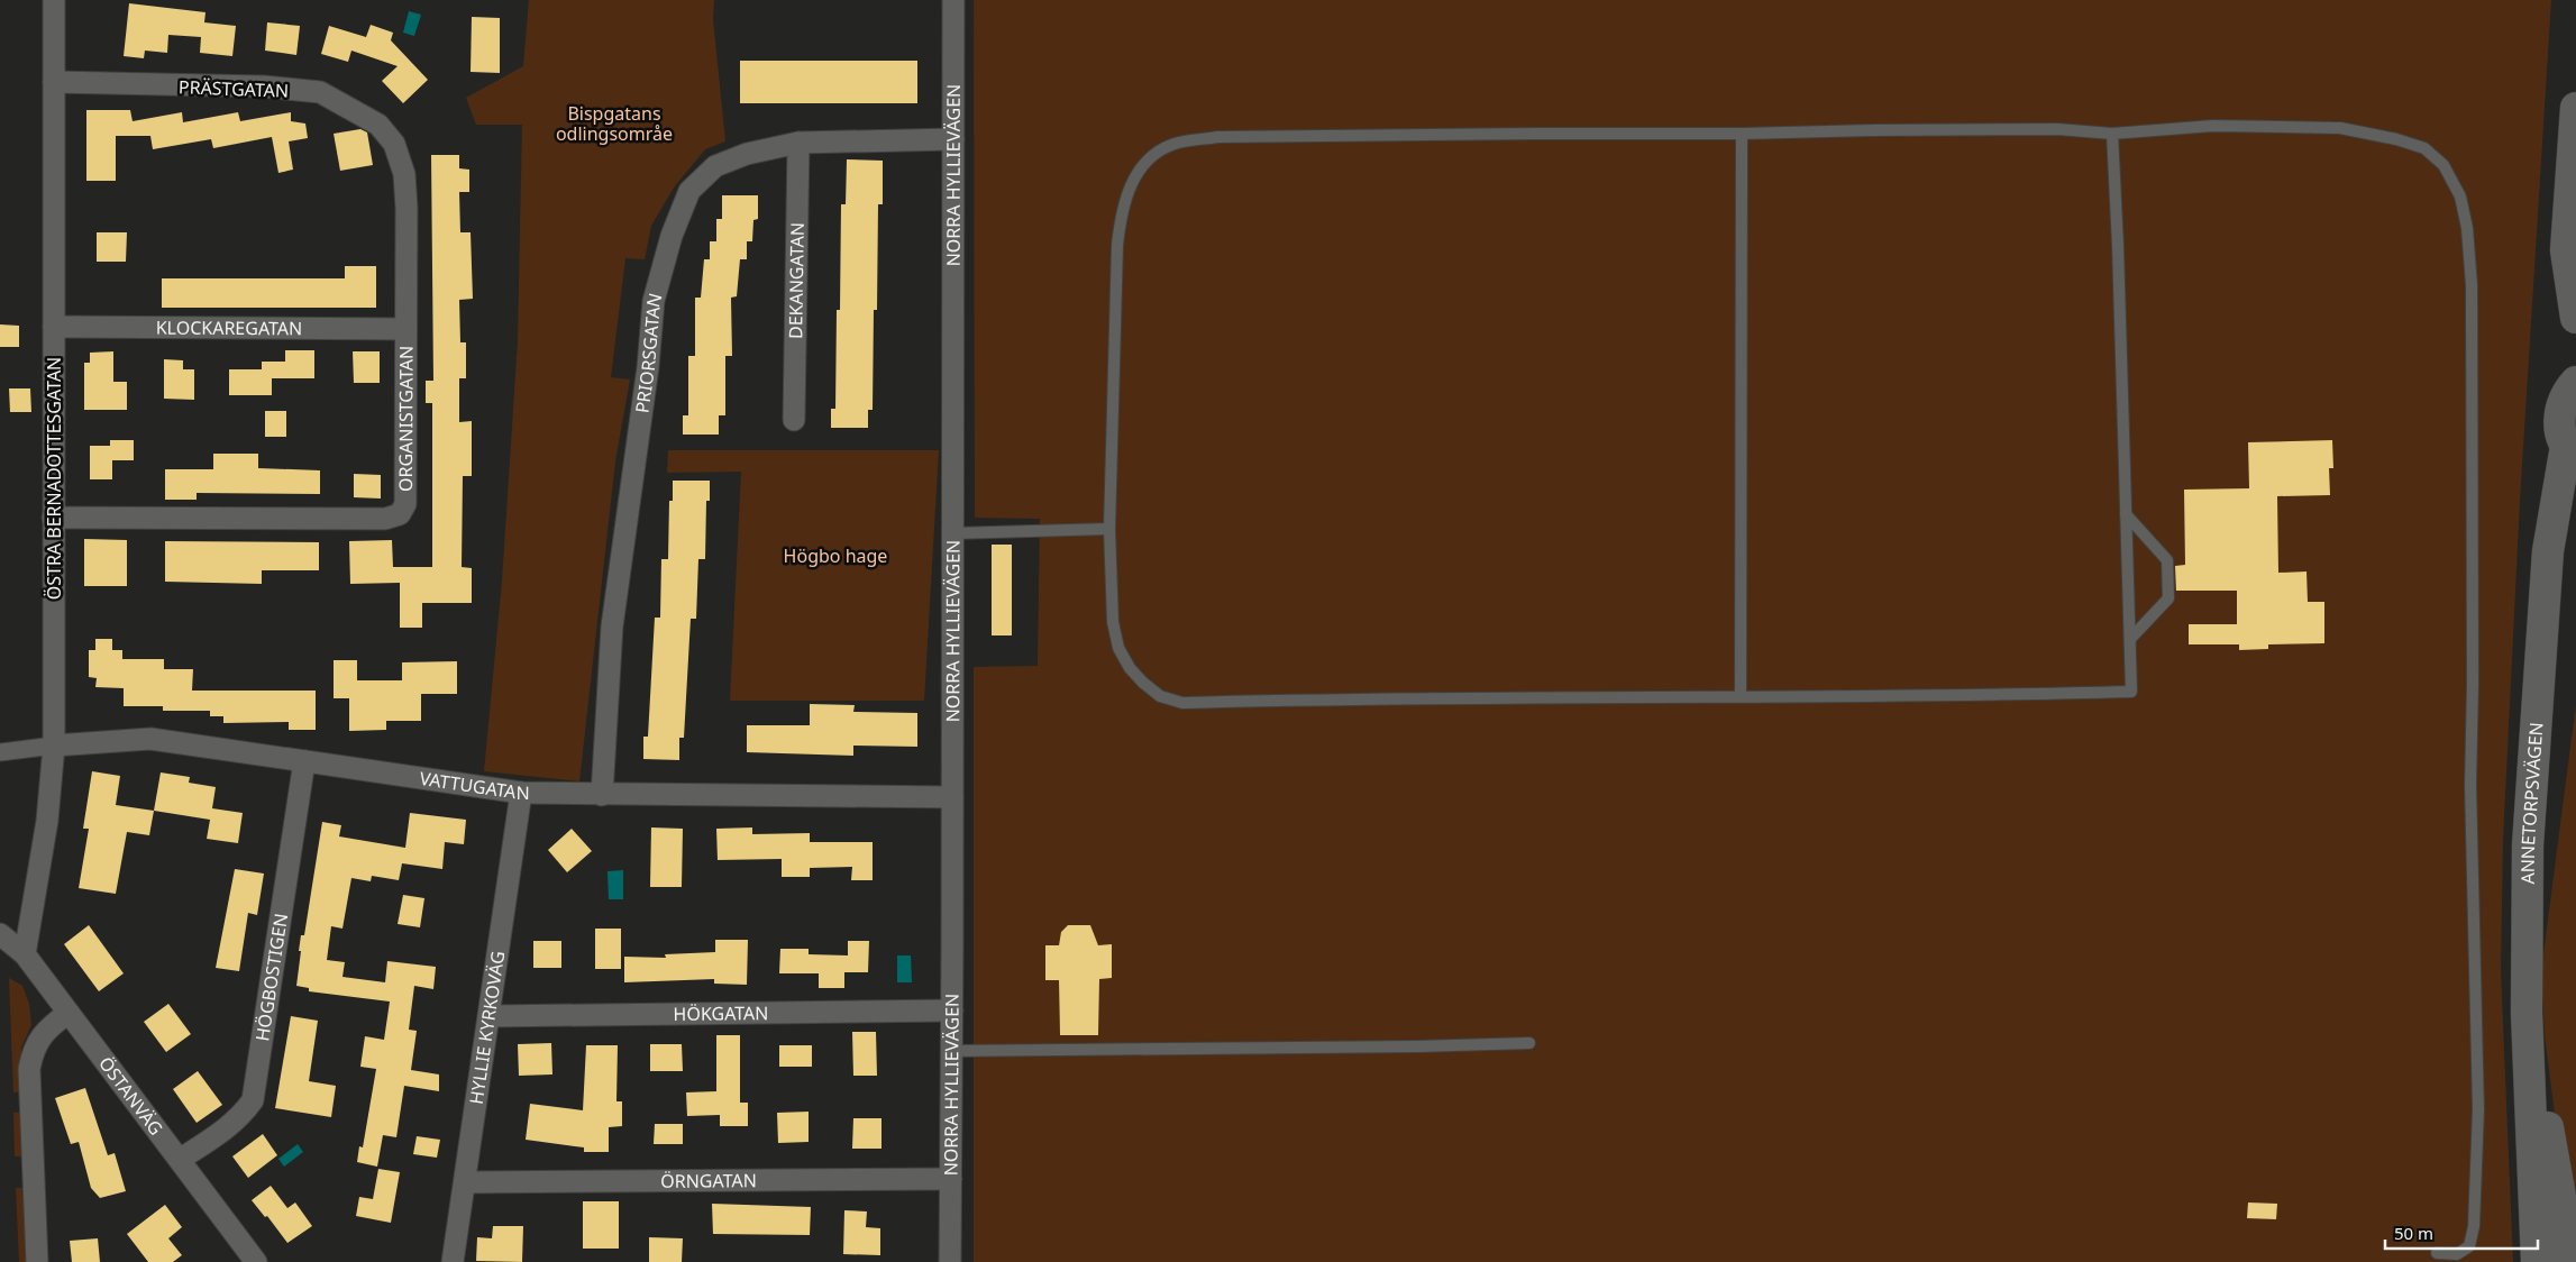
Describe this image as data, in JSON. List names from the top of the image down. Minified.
{"streets":{"main road":["ANNETORPSVÄGEN"],"street":["PRÄSTGATAN","NORRA HYLLIEVÄGEN","DEKANGATAN","KLOCKAREGATAN","PRIORSGATAN","ORGANISTGATAN","ÖSTRA BERNADOTTESGATAN","VATTUGATAN","HÖGBOSTIGEN","HÖKGATAN","HYLLIE KYRKOVÄG","ÖSTANVÄG","ÖRNGATAN"]},"crossings":[["PRÄSTGATAN","ORGANISTGATAN"],["PRÄSTGATAN","ÖSTRA BERNADOTTESGATAN"],["NORRA HYLLIEVÄGEN","PRIORSGATAN"],["NORRA HYLLIEVÄGEN","VATTUGATAN"],["NORRA HYLLIEVÄGEN","HÖKGATAN"],["NORRA HYLLIEVÄGEN","ÖRNGATAN"],["DEKANGATAN","PRIORSGATAN"],["KLOCKAREGATAN","ORGANISTGATAN"],["KLOCKAREGATAN","ÖSTRA BERNADOTTESGATAN"],["PRIORSGATAN","VATTUGATAN"],["ORGANISTGATAN","ÖSTRA BERNADOTTESGATAN"],["ÖSTRA BERNADOTTESGATAN","VATTUGATAN"],["ÖSTRA BERNADOTTESGATAN","ÖSTANVÄG"],["VATTUGATAN","HÖGBOSTIGEN"],["VATTUGATAN","HYLLIE KYRKOVÄG"],["HÖGBOSTIGEN","ÖSTANVÄG"],["HÖKGATAN","HYLLIE KYRKOVÄG"],["HYLLIE KYRKOVÄG","ÖRNGATAN"]],"parks":["Bispgatans odlingsområe","Högbo hage"],"scale_bar":"50 m"}
